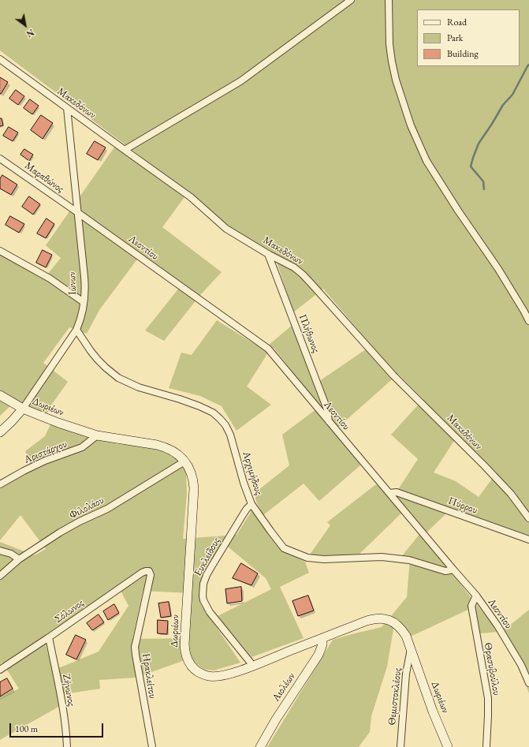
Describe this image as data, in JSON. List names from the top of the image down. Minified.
{"streets":{"street":["Μακεδόνων","Μαραθώνος","Λεοντίου","Ιώνων","Πλήθωνος","Δωριέων","Αριστάρχου","Αρχιμήδους","Πύρρου","Φιλολάου","Ευκλείδους","Σόλωνος","Θρασυβούλου","Ηρακλείτου","Αιολέων","Ζήνωνος","Θεμιστοκλέους"]},"crossings":[["Μακεδόνων","Ιώνων"],["Μακεδόνων","Πλήθωνος"],["Μαραθώνος","Λεοντίου"],["Μαραθώνος","Ιώνων"],["Λεοντίου","Ιώνων"],["Λεοντίου","Πλήθωνος"],["Λεοντίου","Αρχιμήδους"],["Λεοντίου","Πύρρου"],["Λεοντίου","Θρασυβούλου"],["Ιώνων","Δωριέων"],["Ιώνων","Αρχιμήδους"],["Δωριέων","Αριστάρχου"],["Δωριέων","Φιλολάου"],["Δωριέων","Ευκλείδους"],["Δωριέων","Αιολέων"],["Δωριέων","Θεμιστοκλέους"],["Αρχιμήδους","Ευκλείδους"],["Σόλωνος","Ηρακλείτου"],["Σόλωνος","Ζήνωνος"]],"legend":["Road","Park","Building"],"scale_bar":"100 m","north":"bottom right"}
